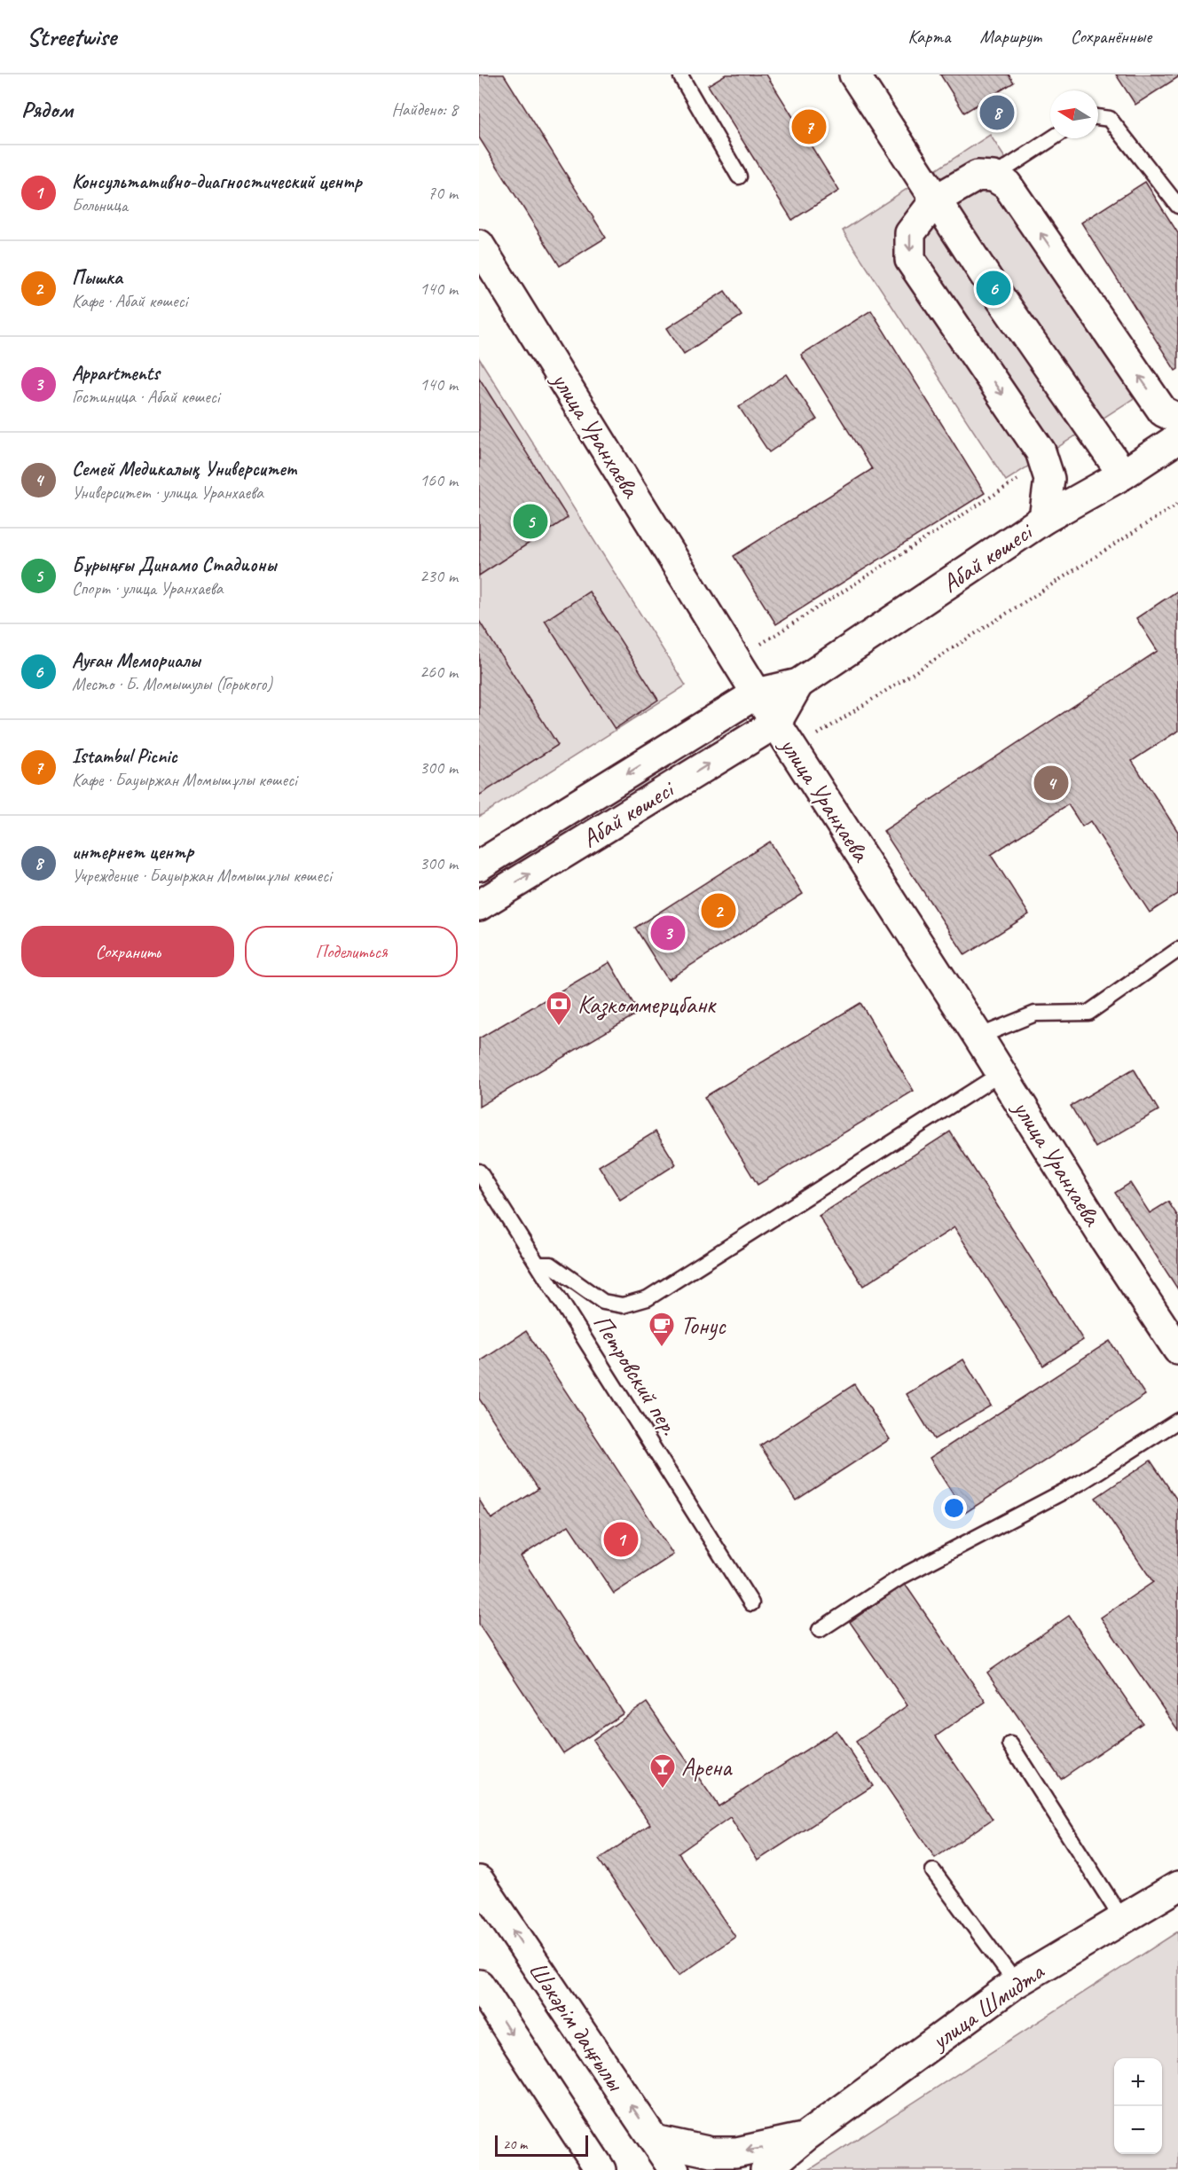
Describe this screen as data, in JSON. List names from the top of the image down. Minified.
{"streets":{"street":["улица Уранхаева","Абай көшесі","улица Шмидта","Шәкәрім даңғылы"],"lane":["Петровский пер."]},"crossings":[["улица Уранхаева","Абай көшесі"],["улица Шмидта","Шәкәрім даңғылы"]],"places":{"bank":["Казкоммерцбанк"],"cafe":["Тонус"],"bar":["Арена"]},"scale_bar":"20 m","north":"left","page":{"header":"Streetwise","nav":["Карта","Маршрут","Сохранённые"],"heading":["Рядом","Найдено: 8"],"pins":["8","7","6","5","4","2","3","1"],"list":[{"mark":"1","name":"Консультативно-диагностический центр","note":"Больница","value":"70 m"},{"mark":"2","name":"Пышка","note":"Кафе · Абай көшесі","value":"140 m"},{"mark":"3","name":"Appartments","note":"Гостиница · Абай көшесі","value":"140 m"},{"mark":"4","name":"Семей Медикалық Университет","note":"Университет · улица Уранхаева","value":"160 m"},{"mark":"5","name":"Бұрыңғы Динамо Стадионы","note":"Спорт · улица Уранхаева","value":"230 m"},{"mark":"6","name":"Ауған Мемориалы","note":"Место · Б. Момышулы (Горького)","value":"260 m"},{"mark":"7","name":"Istambul Picnic","note":"Кафе · Бауыржан Момышұлы көшесі","value":"300 m"},{"mark":"8","name":"интернет центр","note":"Учреждение · Бауыржан Момышұлы көшесі","value":"300 m"}],"buttons":["Сохранить","Поделиться"],"map_buttons":["+","−"],"scale":"20 m"}}
